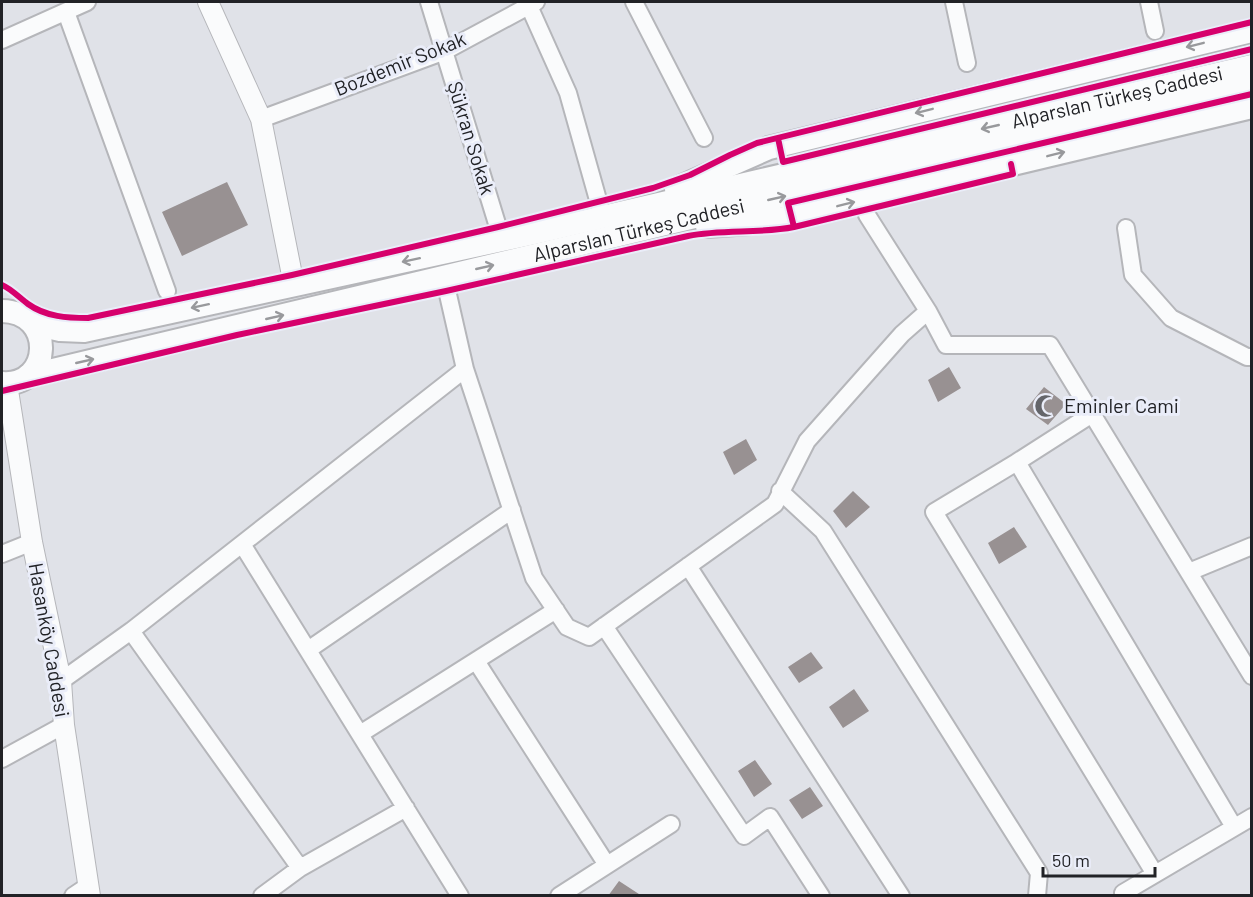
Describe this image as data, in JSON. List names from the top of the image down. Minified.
{"streets":{"main road":["Alparslan Türkeş Caddesi"],"street":["Bozdemir Sokak","Şükran Sokak","Hasanköy Caddesi"]},"crossings":[["Bozdemir Sokak","Şükran Sokak"],["Alparslan Türkeş Caddesi","Şükran Sokak"],["Alparslan Türkeş Caddesi","Hasanköy Caddesi"]],"places":{"mosque":["Eminler Cami"]},"scale_bar":"50 m"}
